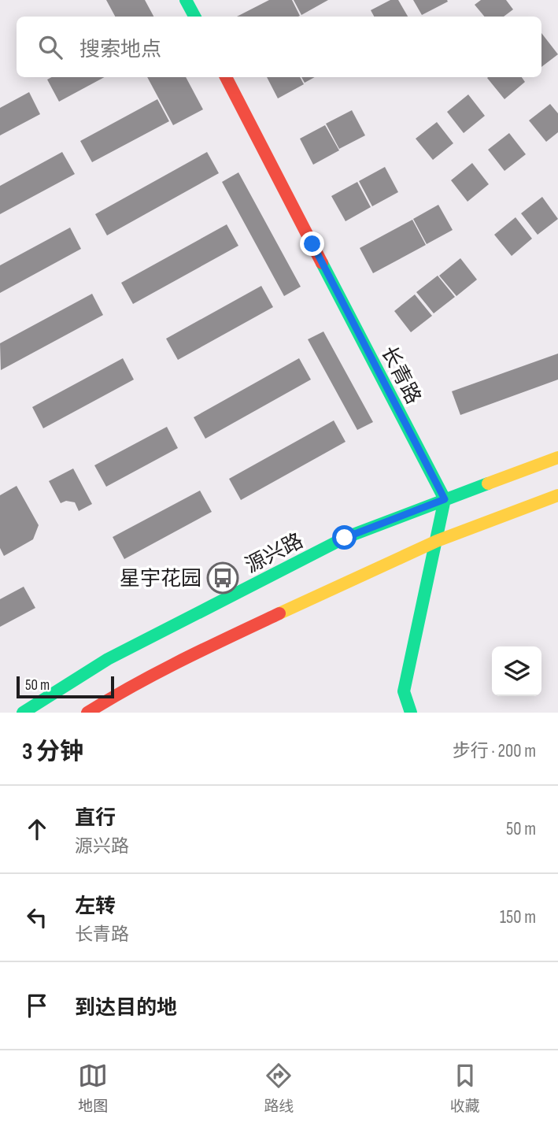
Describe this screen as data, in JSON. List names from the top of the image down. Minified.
{"streets":{"main road":["长青路","源兴路"]},"crossings":[["长青路","源兴路"]],"places":{"bus stop":["星宇花园"]},"scale_bar":"50 m","page":{"search":"搜索地点","scale":"50 m","heading":["3 分钟","步行 · 200 m"],"list":[["直行","源兴路","50 m"],["左转","长青路","150 m"],"到达目的地"],"nav":["地图","路线","收藏"]}}
